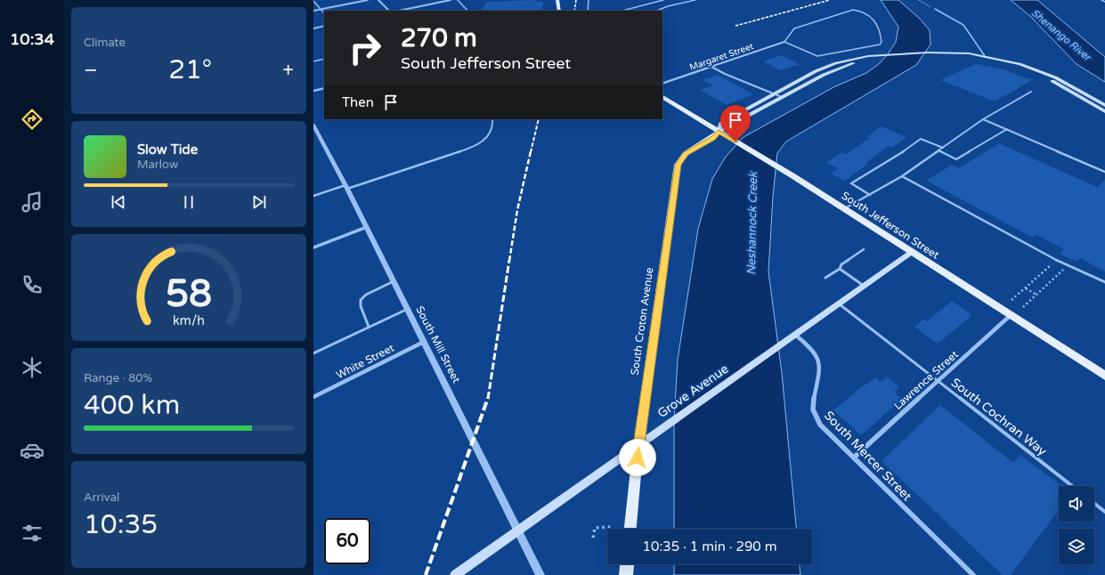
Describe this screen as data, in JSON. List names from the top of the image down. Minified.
{"streets":{"main road":["South Jefferson Street","South Croton Avenue","Grove Avenue"],"street":["Margaret Street","South Mill Street","White Street","Lawrence Street","South Mercer Street"],"lane":["South Cochran Way"]},"crossings":[["South Jefferson Street","South Croton Avenue"],["South Jefferson Street","Lawrence Street"],["South Jefferson Street","Grove Avenue"],["South Croton Avenue","Grove Avenue"],["South Mill Street","White Street"],["South Mill Street","Grove Avenue"],["Lawrence Street","South Cochran Way"],["Lawrence Street","South Mercer Street"],["Grove Avenue","South Cochran Way"],["Grove Avenue","South Mercer Street"]],"water":["Shenango River","Neshannock Creek"],"page":{"tabs":"10:34","tile":["Climate",["Range · 80%","400 km"],["Arrival","10:35"]],"turn":["270 m","South Jefferson Street"],"heat":["−","21°","+"],"then":"Then","song":["Slow Tide","Marlow"],"limit":"60","trip":"10:35 · 1 min · 290 m","gauge":["58","km/h"]}}
